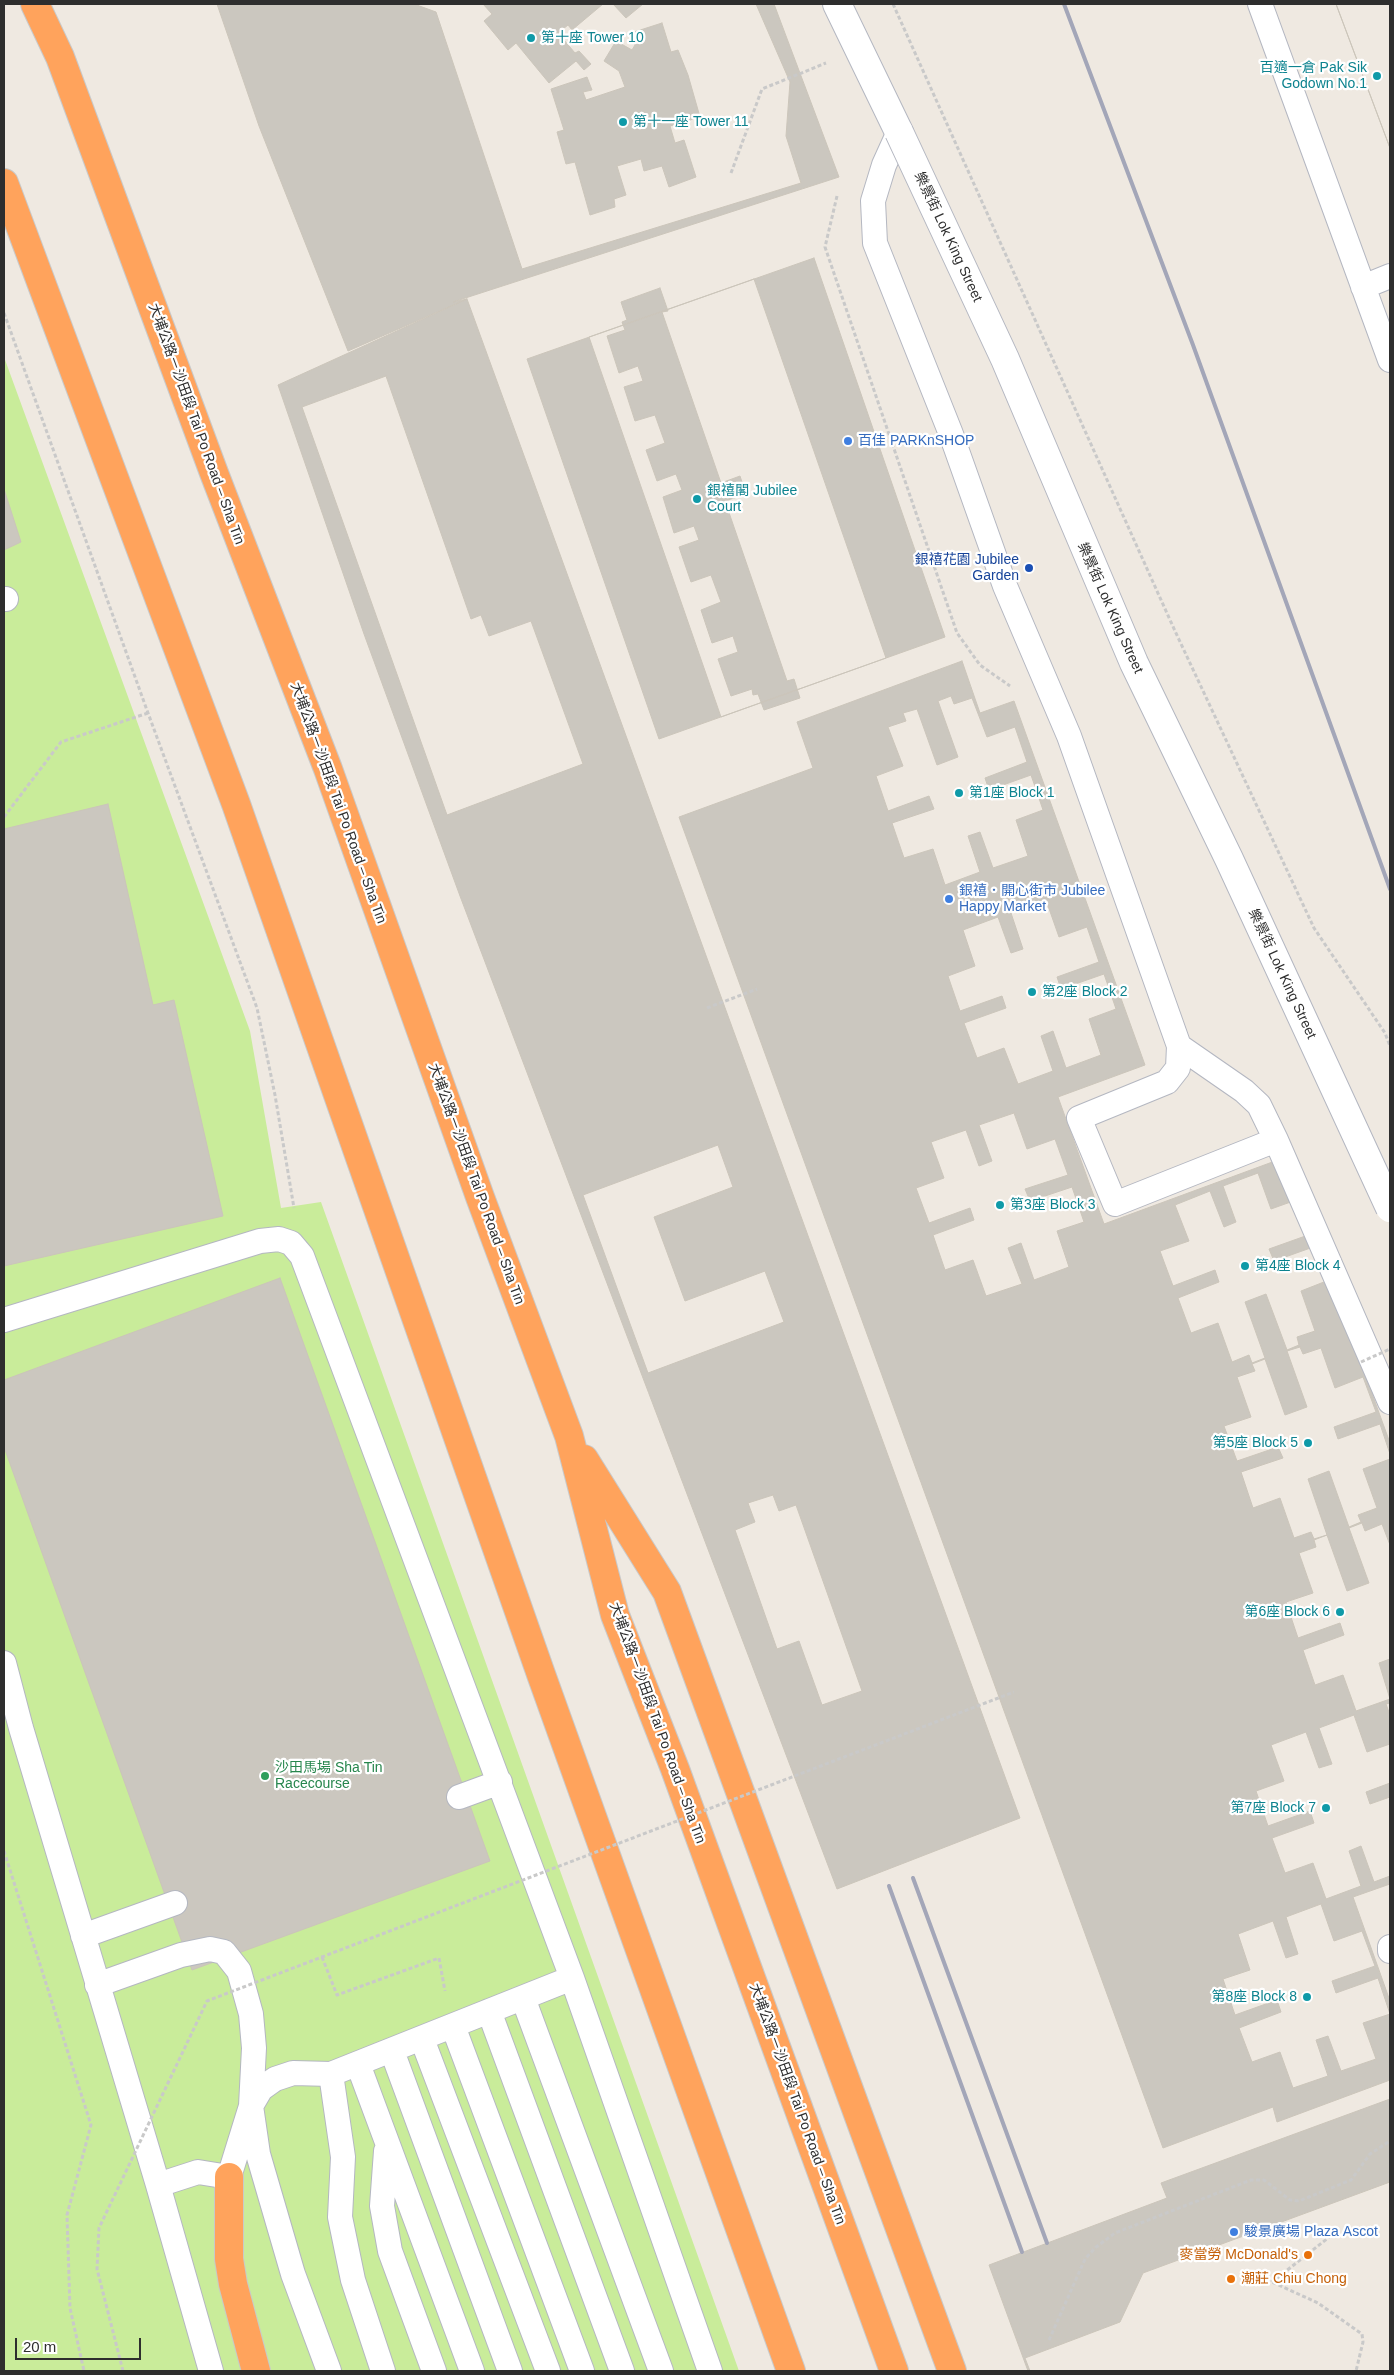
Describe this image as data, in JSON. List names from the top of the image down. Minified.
{"streets":{"highway":["大埔公路－沙田段 Tai Po Road – Sha Tin"],"street":["樂景街 Lok King Street"]},"places":["第十座 Tower 10","百適一倉 Pak Sik Godown No.1","第十一座 Tower 11","百佳 PARKnSHOP","銀禧閣 Jubilee Court","銀禧花園 Jubilee Garden","第1座 Block 1","銀禧．開心街市 Jubilee Happy Market","第2座 Block 2","第3座 Block 3","第4座 Block 4","第5座 Block 5","第6座 Block 6","沙田馬場 Sha Tin Racecourse","第7座 Block 7","第8座 Block 8","駿景廣場 Plaza Ascot","麥當勞 McDonald's","潮莊 Chiu Chong"],"scale_bar":"20 m"}
